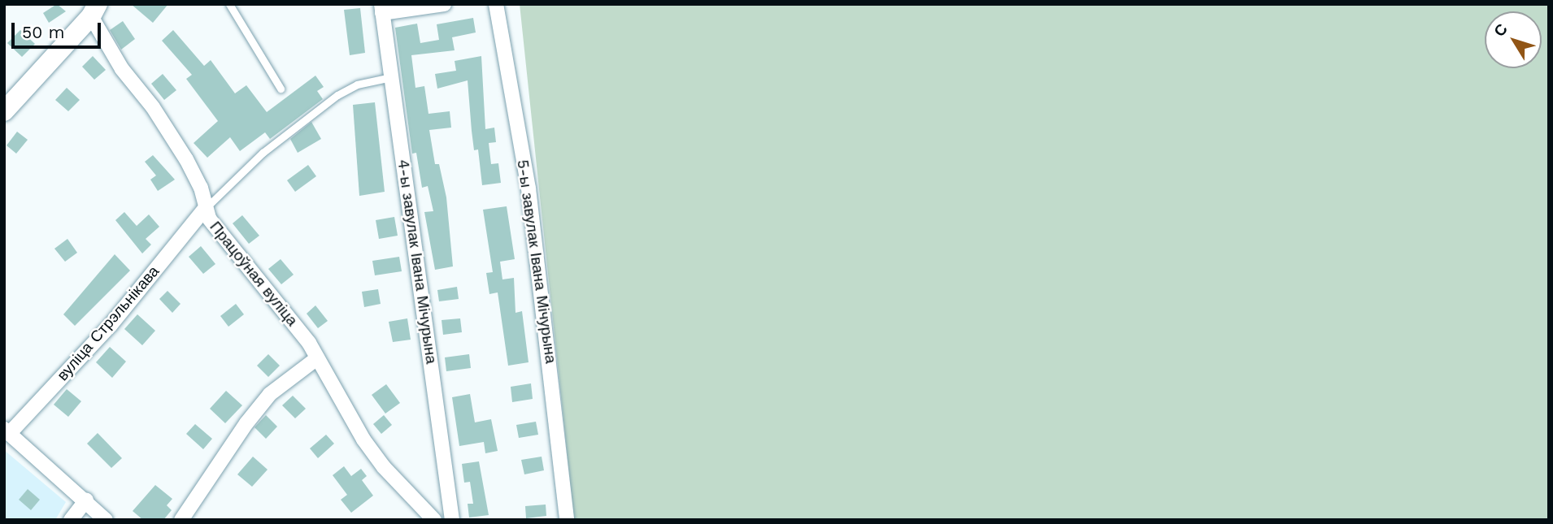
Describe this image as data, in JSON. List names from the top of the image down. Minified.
{"streets":{"street":["4-ы завулак Івана Мічурына","5-ы завулак Івана Мічурына","Працоўная вуліца","вуліца Стрэльнікава"]},"crossings":[["Працоўная вуліца","вуліца Стрэльнікава"]],"scale_bar":"50 m","north":"top left"}
